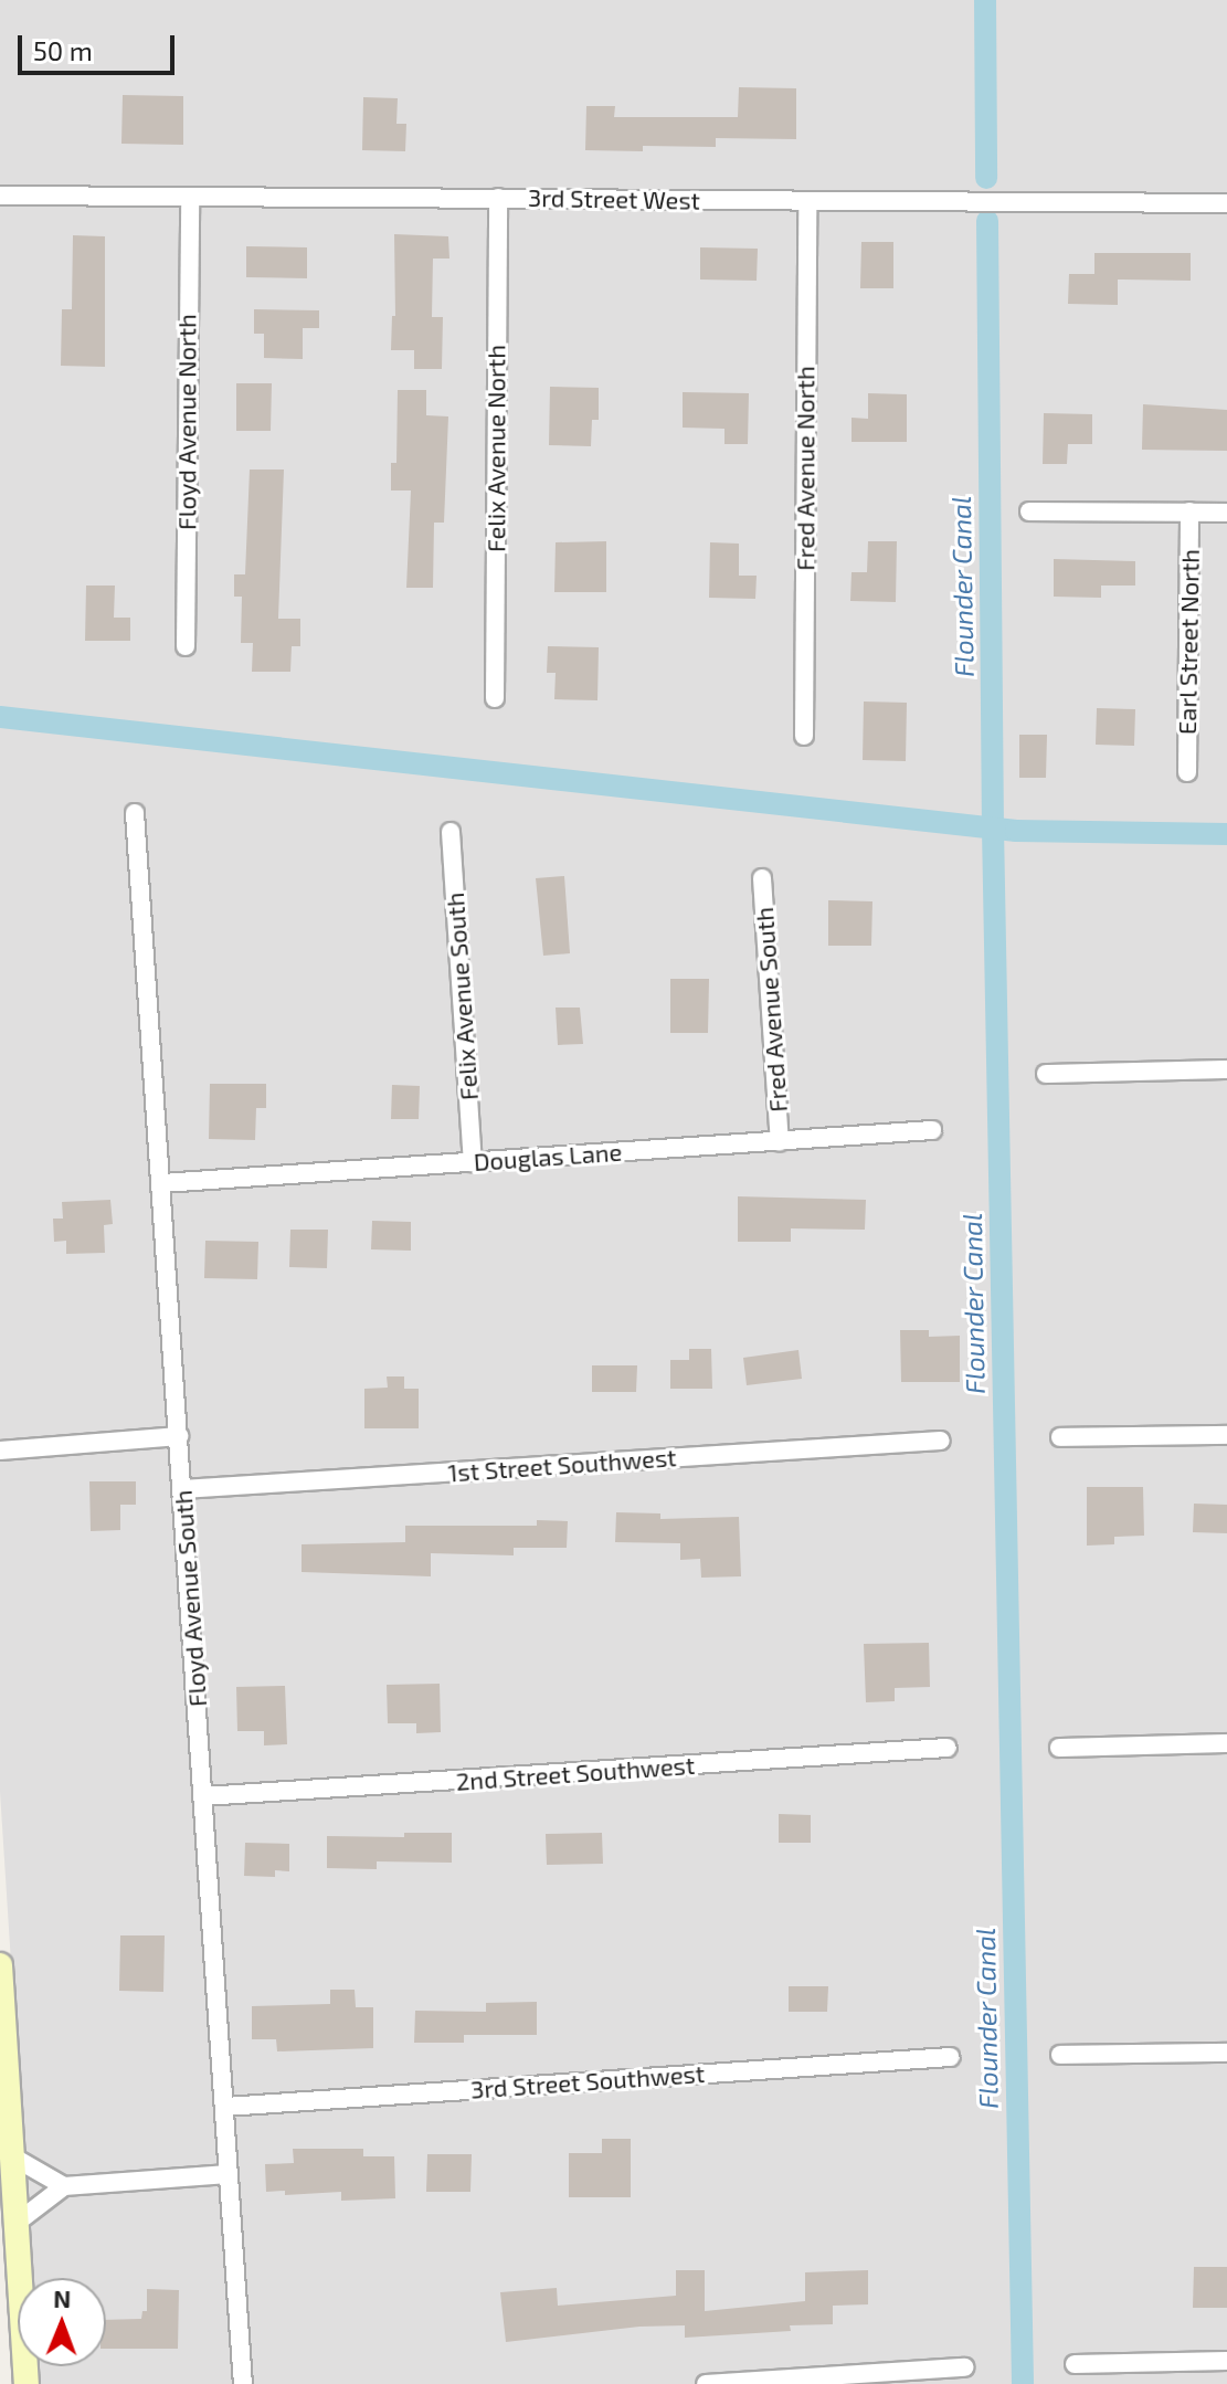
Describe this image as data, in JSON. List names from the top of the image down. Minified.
{"streets":{"street":["3rd Street West","Floyd Avenue North","Felix Avenue North","Fred Avenue North","Earl Street North","Felix Avenue South","Fred Avenue South","Douglas Lane","1st Street Southwest","Floyd Avenue South","2nd Street Southwest","3rd Street Southwest"]},"crossings":[["3rd Street West","Floyd Avenue North"],["3rd Street West","Felix Avenue North"],["3rd Street West","Fred Avenue North"],["Felix Avenue South","Douglas Lane"],["Fred Avenue South","Douglas Lane"],["Douglas Lane","Floyd Avenue South"],["1st Street Southwest","Floyd Avenue South"],["Floyd Avenue South","2nd Street Southwest"],["Floyd Avenue South","3rd Street Southwest"]],"water":["Flounder Canal"],"scale_bar":"50 m","north":"top"}
